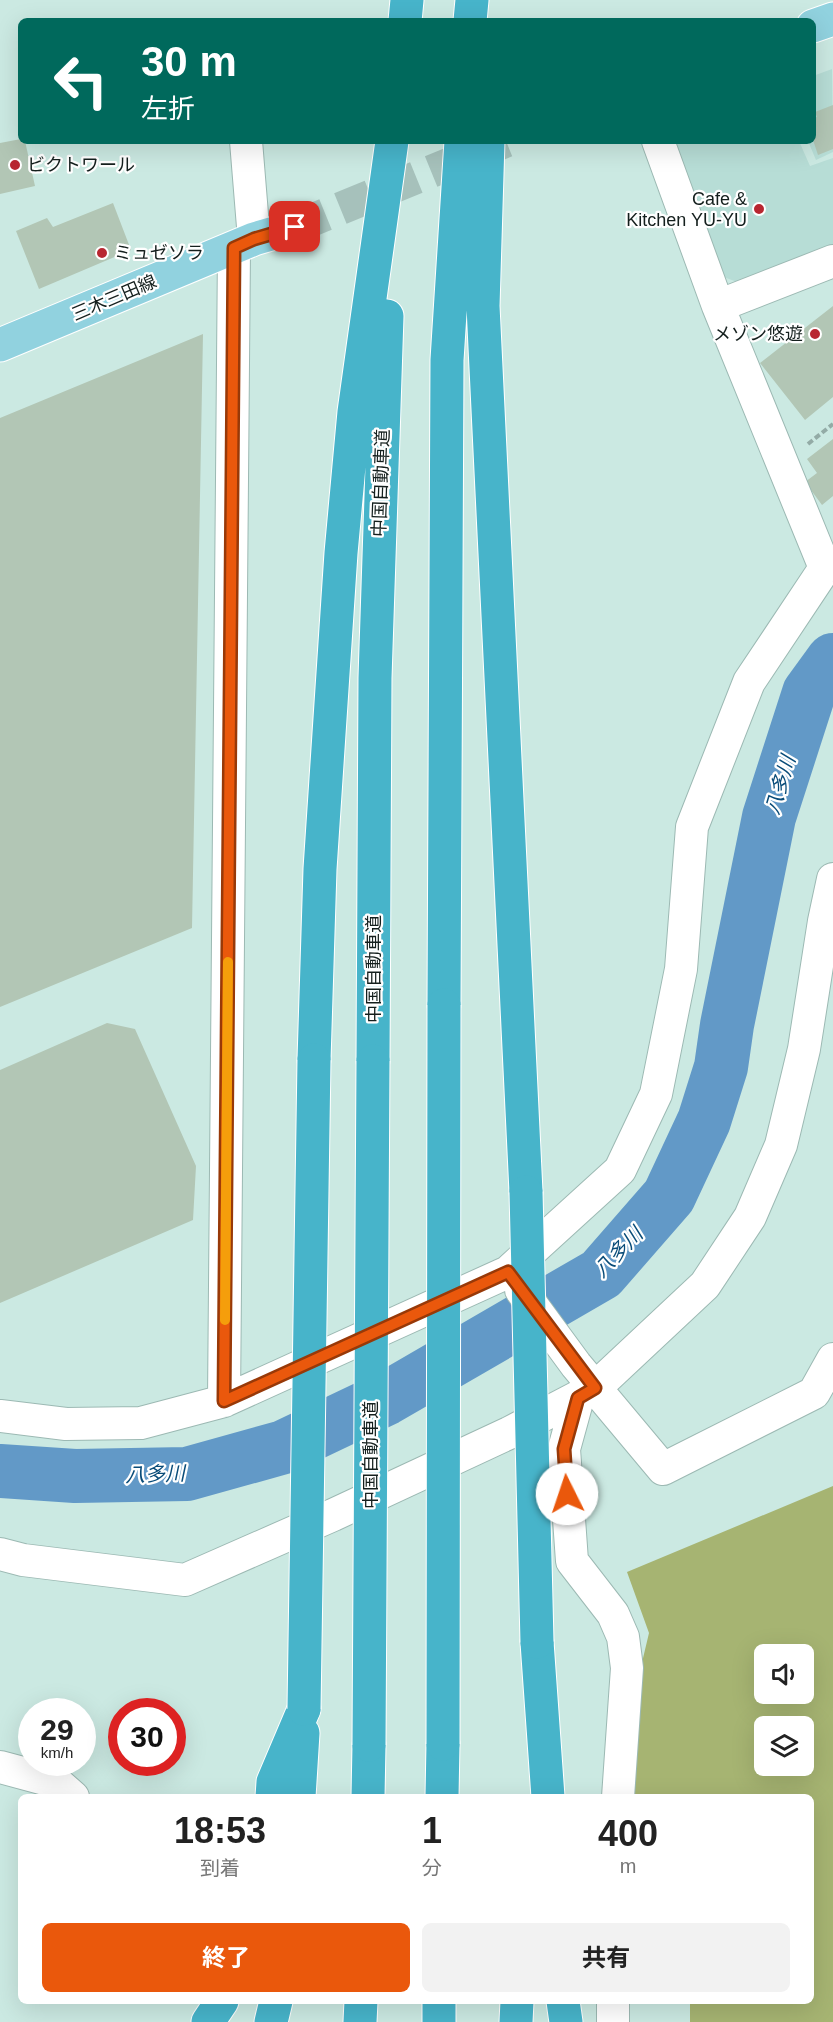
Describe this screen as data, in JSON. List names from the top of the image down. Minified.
{"streets":{"highway":["中国自動車道"],"main road":["三木三田線"]},"water":["八多川"],"places":["ビクトワール","Cafe & Kitchen YU-YU","ミュゼソラ","メゾン悠遊"],"page":{"turn":["30 m","左折"],"speed":"29 km/h","limit":"30","eta":["18:53","到着","1","分","400","m"],"buttons":["終了","共有"]}}
